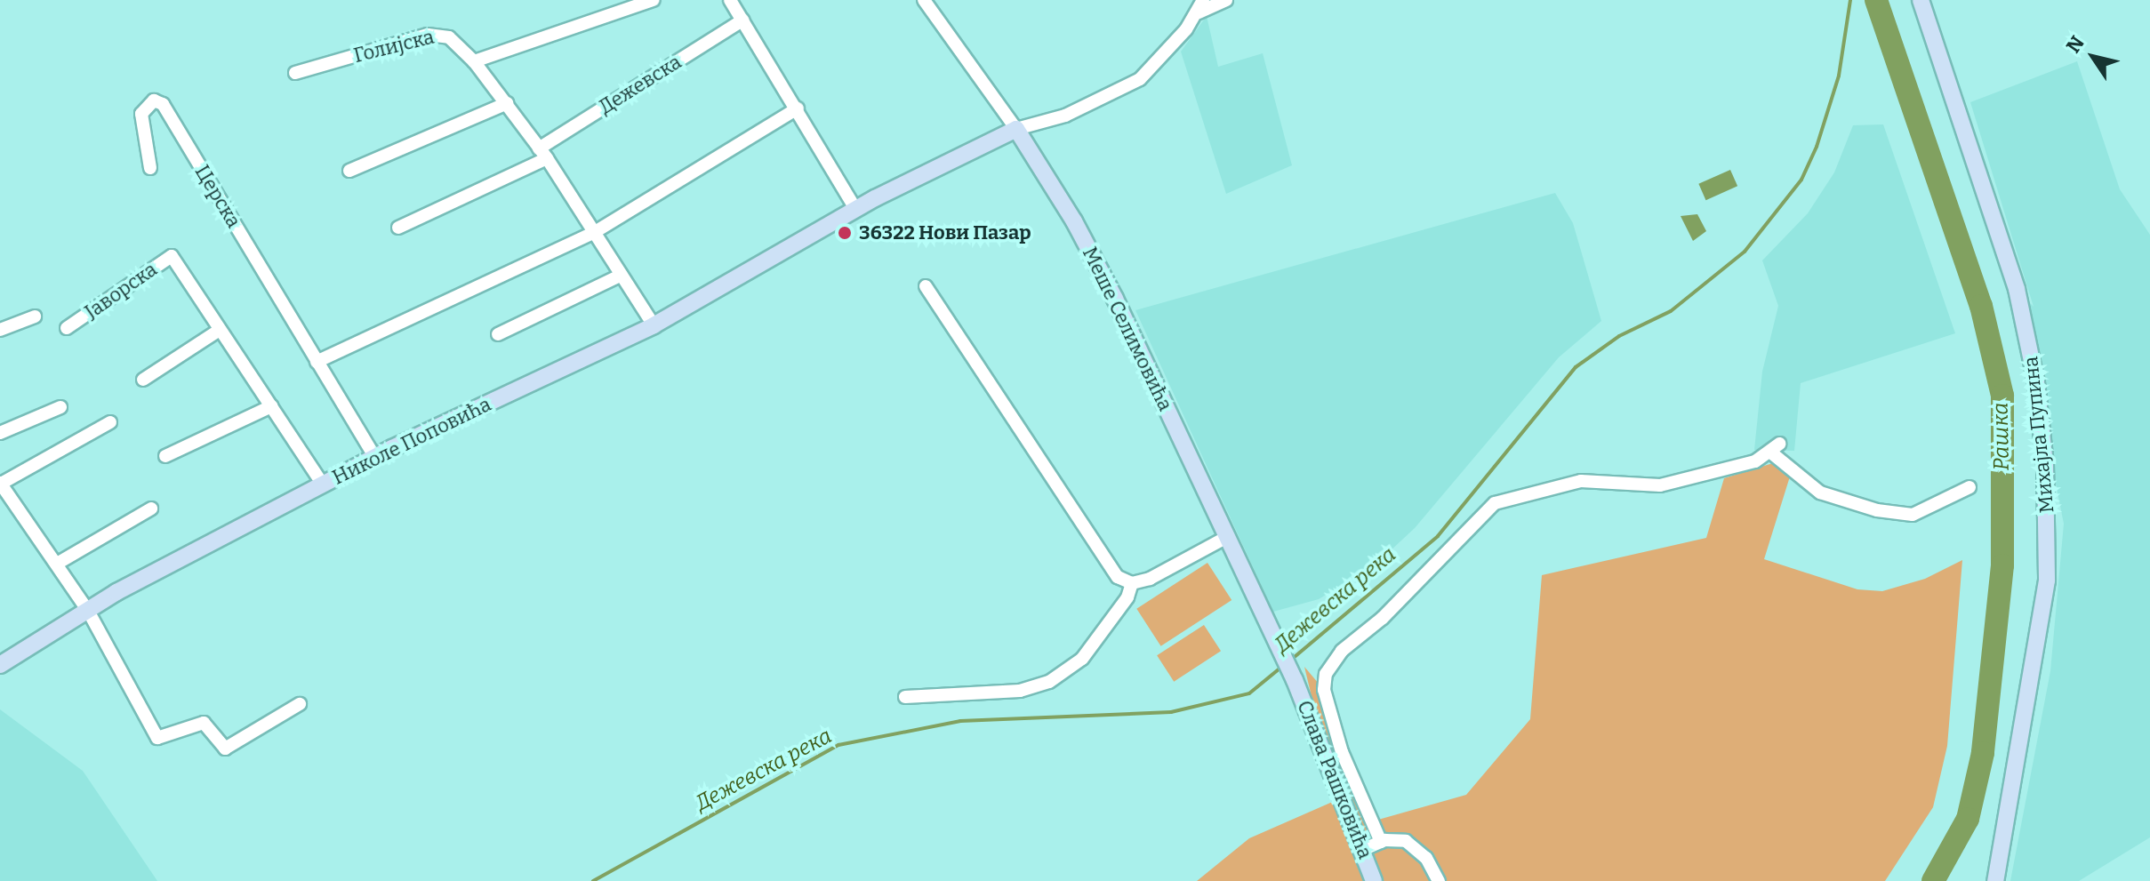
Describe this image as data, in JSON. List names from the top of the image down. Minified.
{"streets":{"main road":["Меше Селимовића","Михајла Пупина","Николе Поповића","Слава Рашковића"],"street":["Голијска","Дежевска","Церска","Јаворска"]},"crossings":[["Голијска","Дежевска"],["Голијска","Николе Поповића"],["Церска","Николе Поповића"],["Јаворска","Николе Поповића"],["Меше Селимовића","Николе Поповића"],["Меше Селимовића","Слава Рашковића"]],"water":["Рашка","Дежевска река"],"places":["36322 Нови Пазар"],"north":"top left"}
